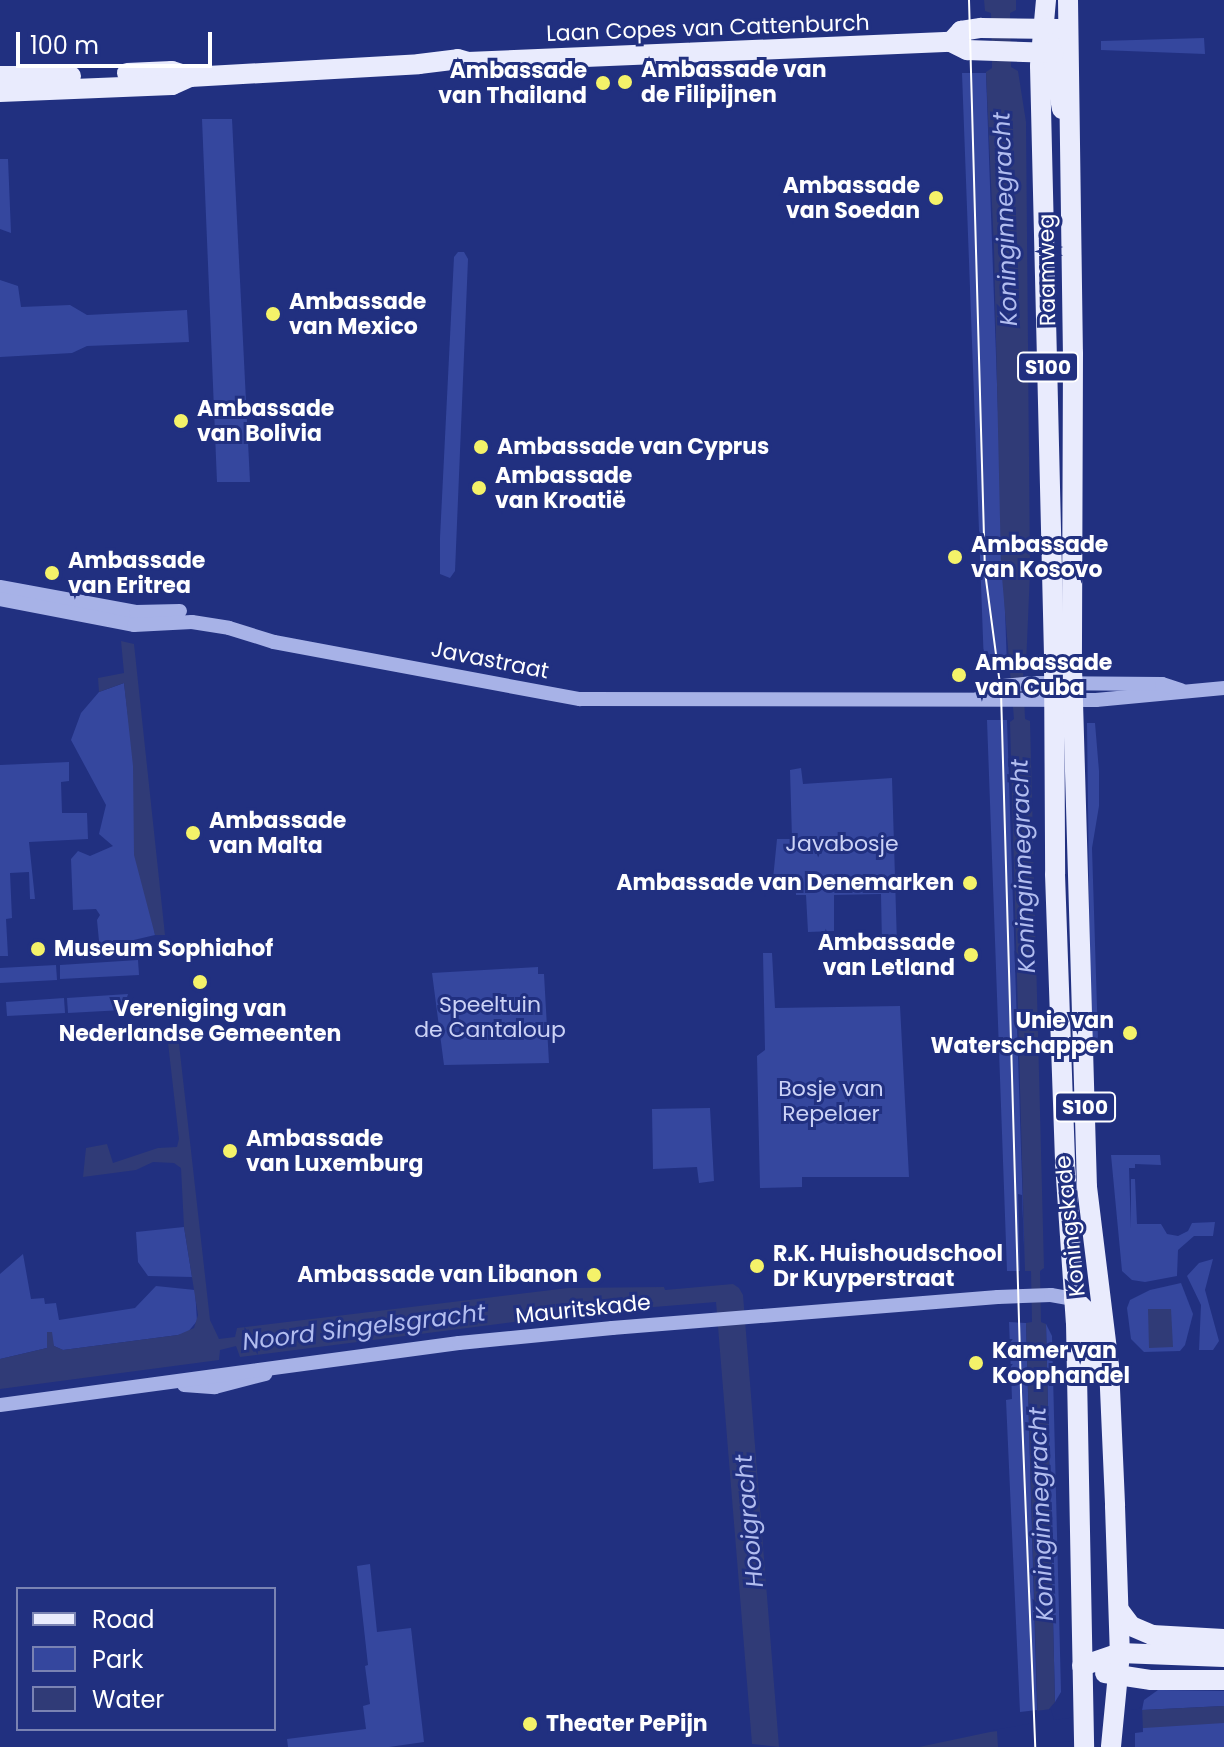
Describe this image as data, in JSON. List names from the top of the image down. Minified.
{"streets":{"main road":["Laan Copes van Cattenburch","Raamweg","S100","Koningskade"],"street":["Javastraat","Mauritskade"]},"crossings":[["Laan Copes van Cattenburch","Raamweg"],["Raamweg","Javastraat"],["Raamweg","Koningskade"],["Javastraat","Koningskade"],["Koningskade","Mauritskade"]],"water":["Koninginnegracht","Noord Singelsgracht","Hooigracht"],"parks":["Javabosje","Speeltuin de Cantaloup","Bosje van Repelaer"],"places":["Ambassade van de Filipijnen","Ambassade van Thailand","Ambassade van Soedan","Ambassade van Mexico","Ambassade van Bolivia","Ambassade van Cyprus","Ambassade van Kroatië","Ambassade van Kosovo","Ambassade van Eritrea","Ambassade van Cuba","Ambassade van Malta","Ambassade van Denemarken","Museum Sophiahof","Ambassade van Letland","Vereniging van Nederlandse Gemeenten","Unie van Waterschappen","Ambassade van Luxemburg","R.K. Huishoudschool Dr Kuyperstraat","Ambassade van Libanon","Kamer van Koophandel","Theater PePijn"],"legend":["Road","Park","Water"],"scale_bar":"100 m"}
